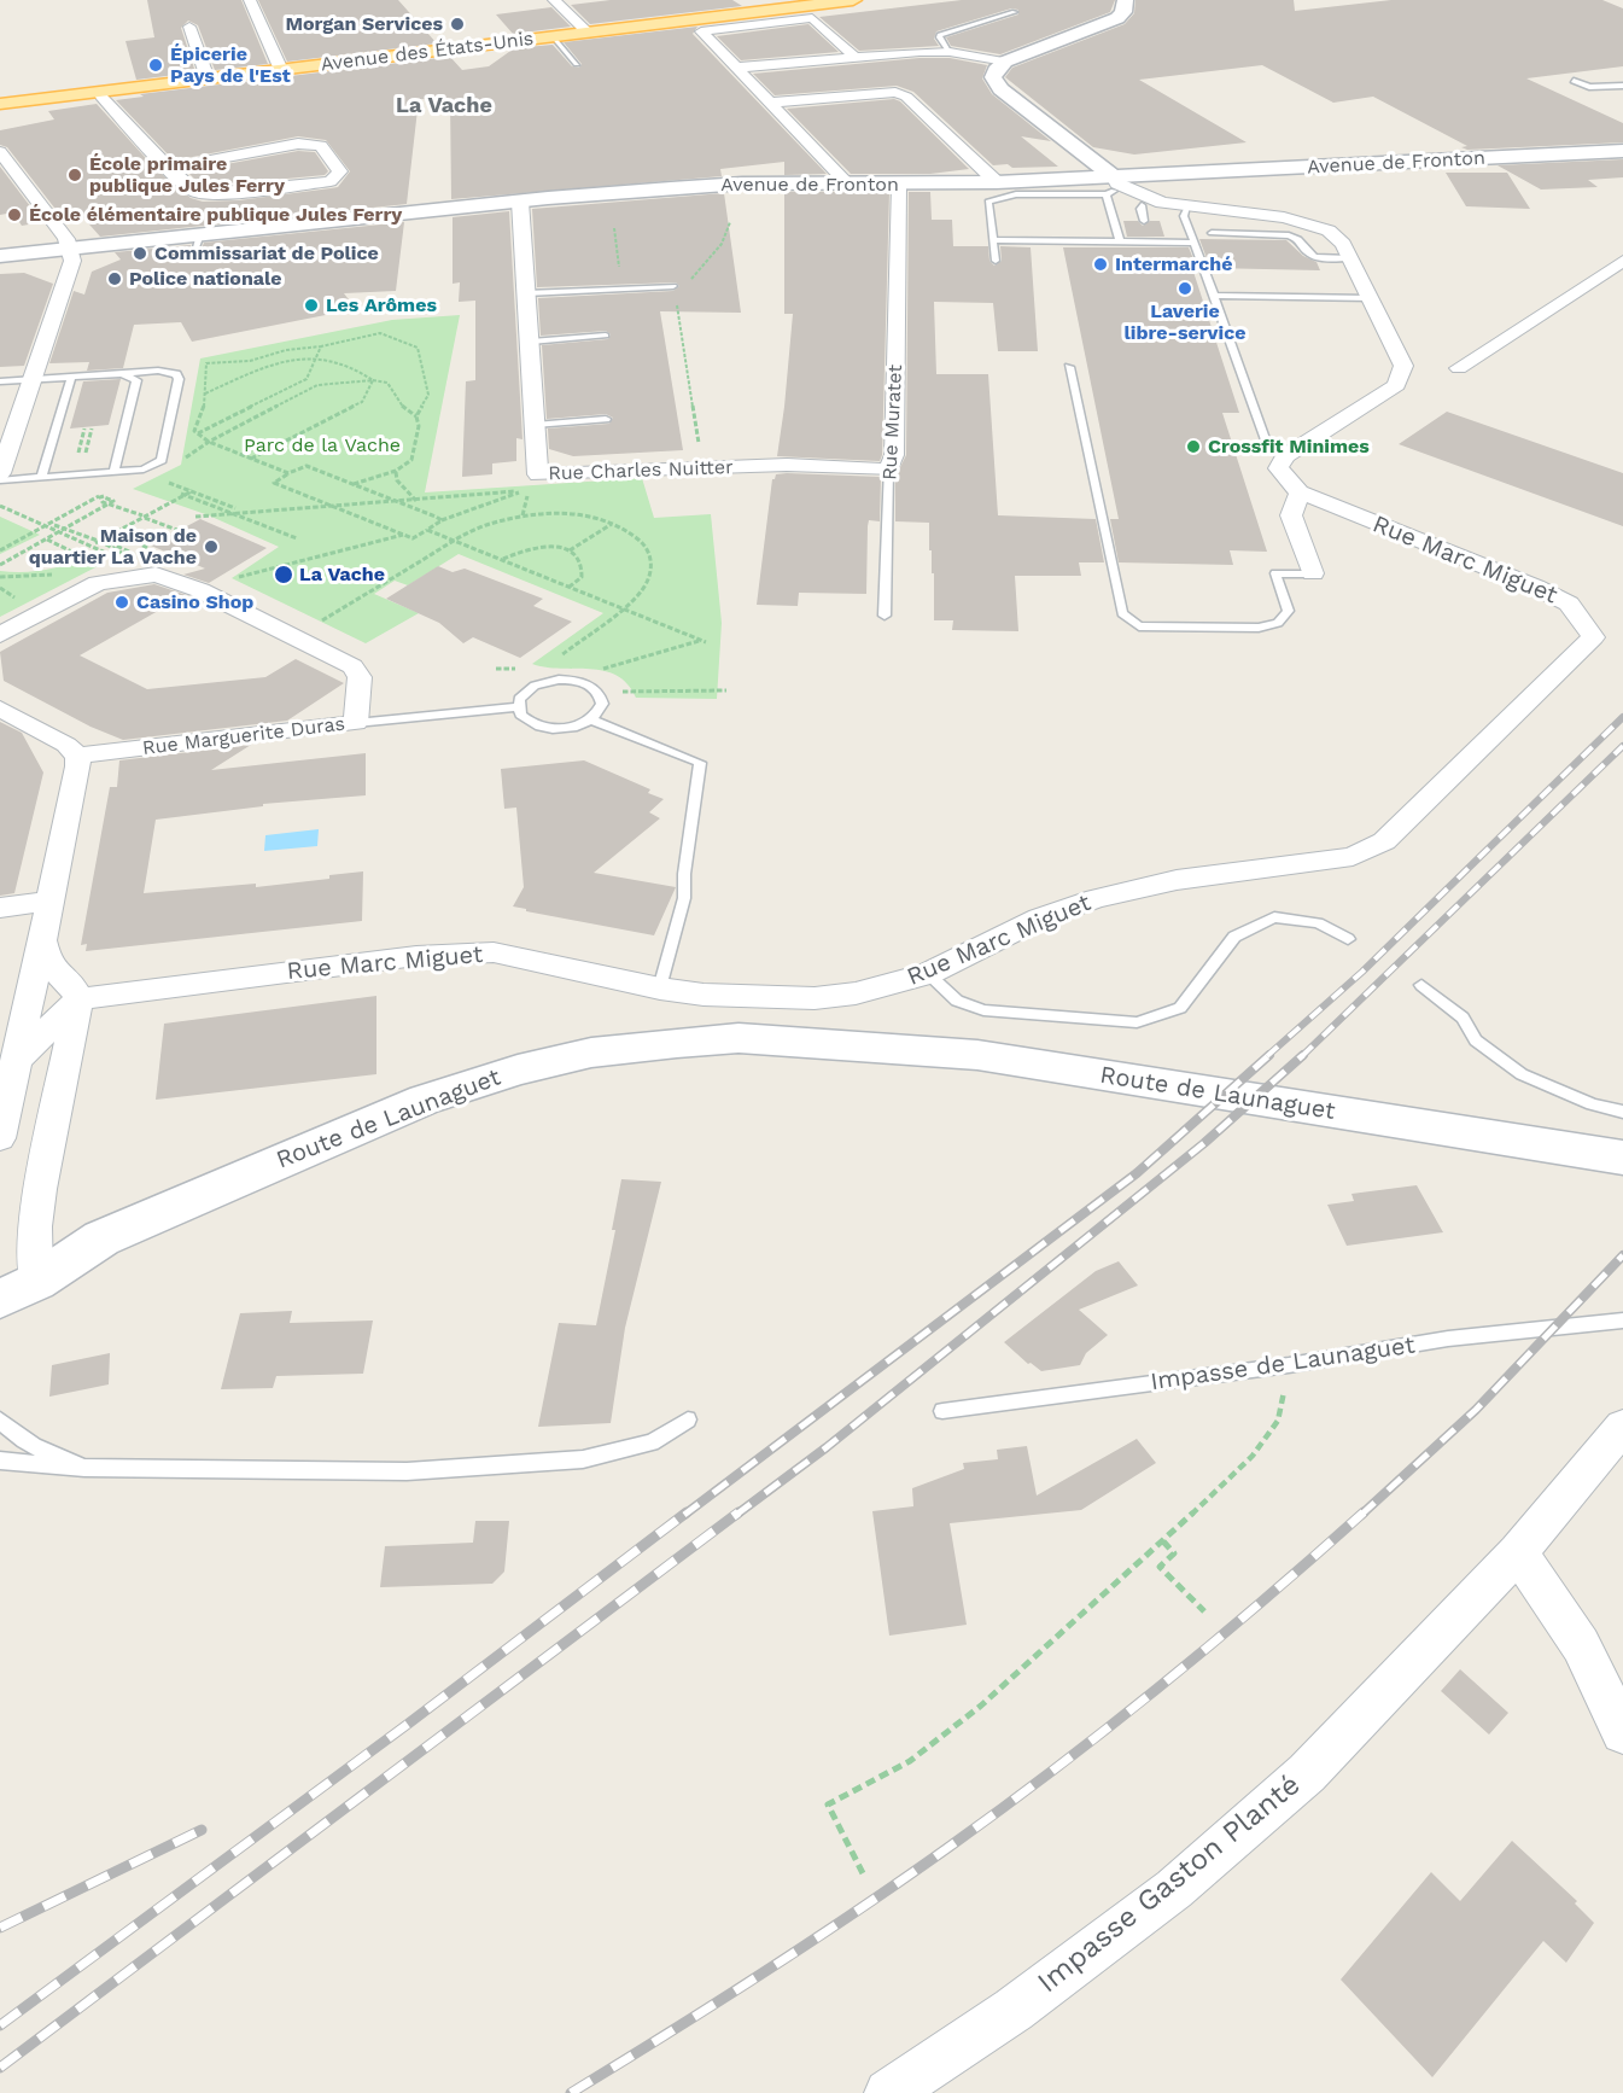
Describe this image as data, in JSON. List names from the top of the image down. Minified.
{"streets":{"main road":["Avenue des États-Unis"],"street":["Avenue de Fronton","Rue Muratet","Rue Charles Nuitter","Rue Marc Miguet","Rue Marguerite Duras","Route de Launaguet","Impasse Gaston Planté"],"lane":["Impasse de Launaguet"]},"crossings":[["Avenue de Fronton","Rue Muratet"],["Avenue de Fronton","Rue Charles Nuitter"],["Rue Muratet","Rue Charles Nuitter"]],"districts":["La Vache"],"parks":["Parc de la Vache"],"places":["Morgan Services","Épicerie Pays de l'Est","École primaire publique Jules Ferry","École élémentaire publique Jules Ferry","Commissariat de Police","Intermarché","Police nationale","Laverie libre-service","Les Arômes","Crossfit Minimes","Maison de quartier La Vache","La Vache","Casino Shop"]}
